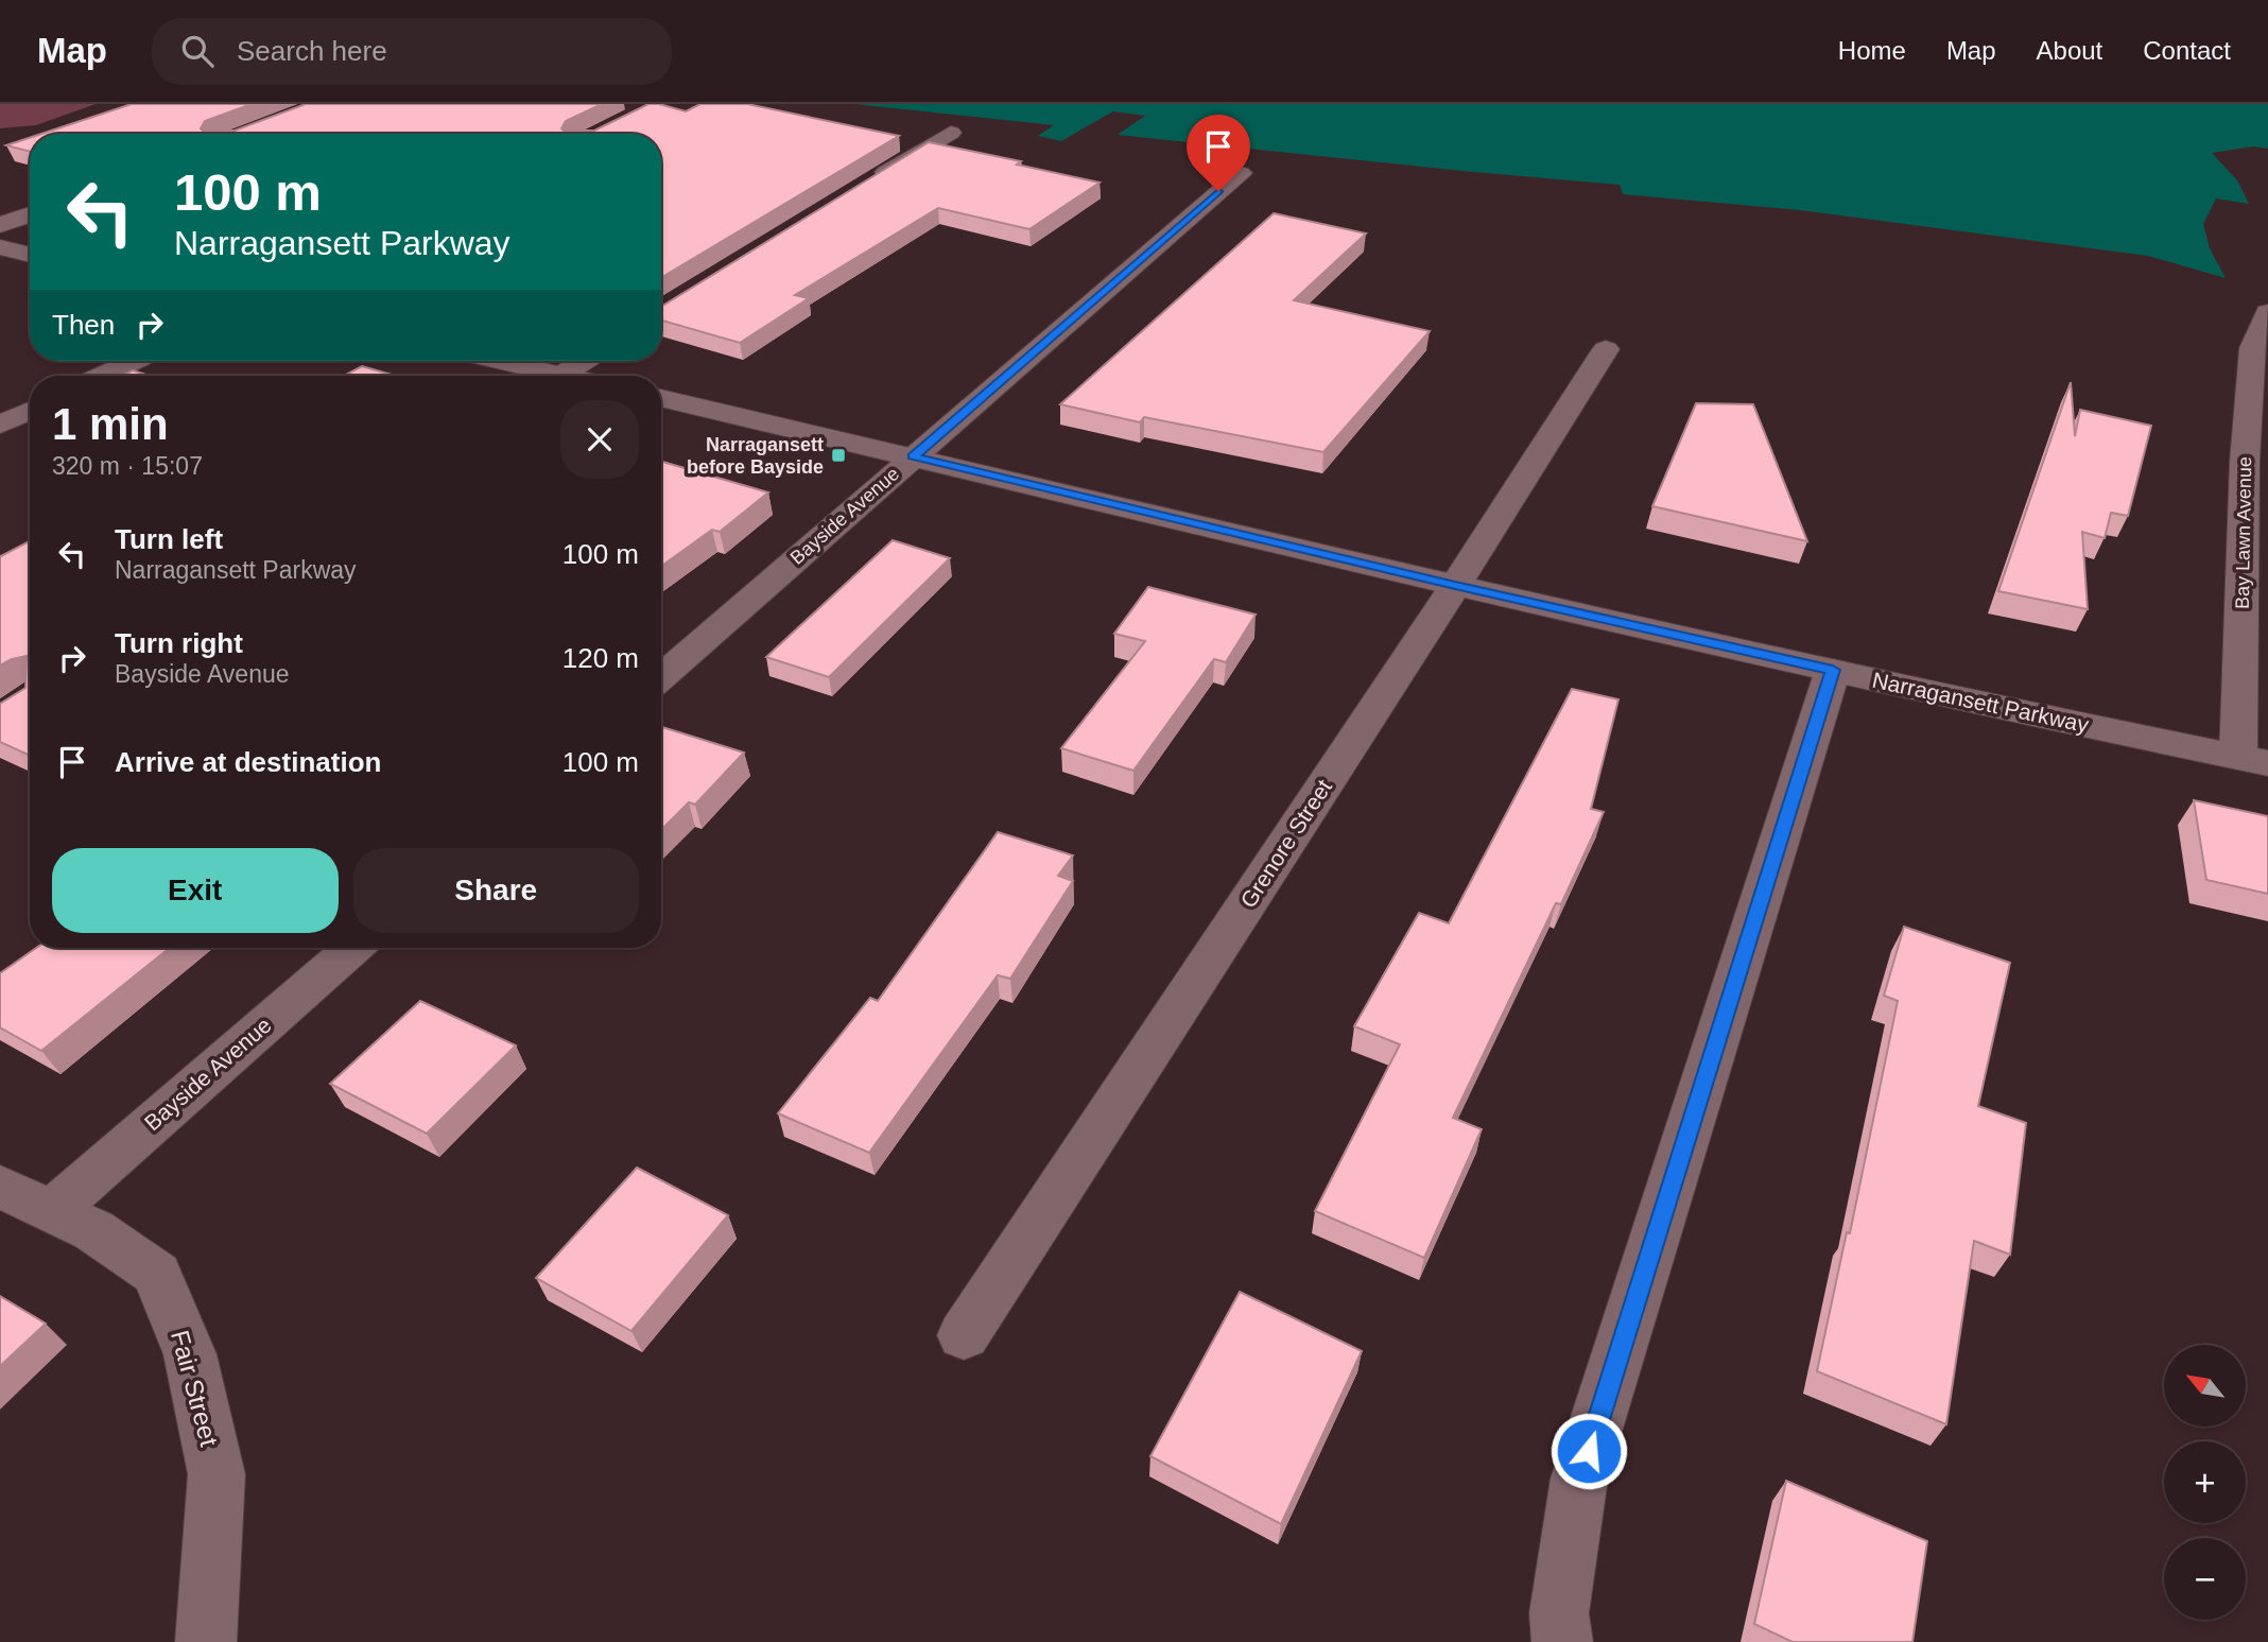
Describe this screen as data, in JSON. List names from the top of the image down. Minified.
{"streets":{"street":["Bayside Avenue","Bay Lawn Avenue","Narragansett Parkway","Grenore Street","Fair Street"]},"crossings":[["Bayside Avenue","Narragansett Parkway"],["Bayside Avenue","Fair Street"],["Bay Lawn Avenue","Narragansett Parkway"],["Narragansett Parkway","Grenore Street"]],"places":{"transit":["Narragansett before Bayside"]},"north":"top left","page":{"header":"Map","search":"Search here","nav":["Home","Map","About","Contact"],"turn":["100 m","Narragansett Parkway"],"then":"Then","heading":["1 min","320 m · 15:07"],"list":[{"name":"Turn left","note":"Narragansett Parkway","value":"100 m"},{"name":"Turn right","note":"Bayside Avenue","value":"120 m"},{"name":"Arrive at destination","value":"100 m"}],"buttons":["Exit","Share"],"map_buttons":["+","−"]}}
